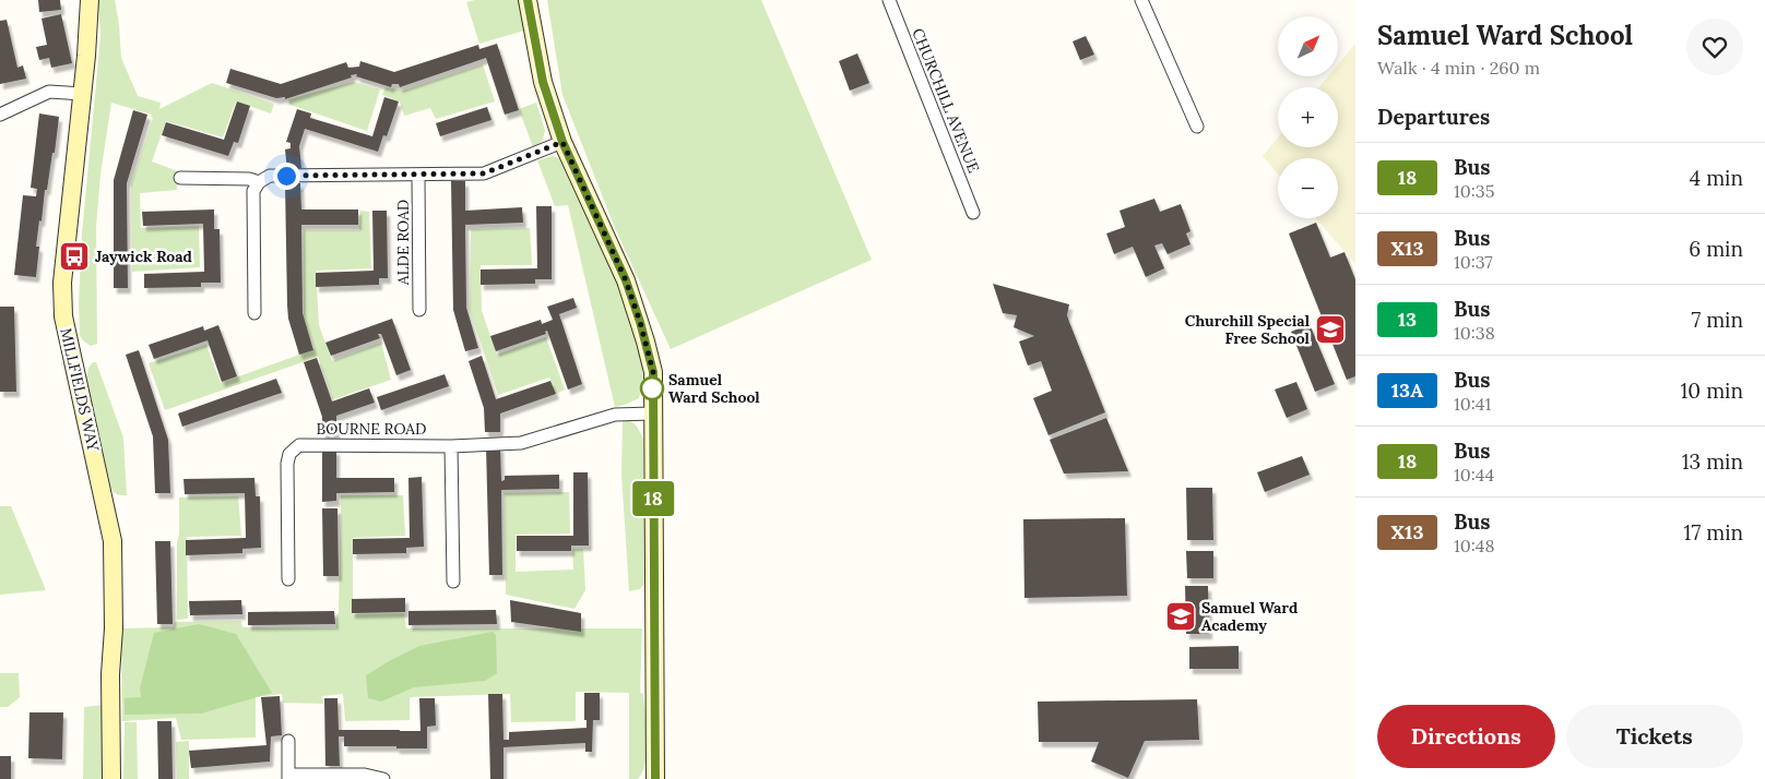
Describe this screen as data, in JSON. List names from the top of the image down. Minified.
{"streets":{"street":["CHURCHILL AVENUE","ALDE ROAD","MILLFIELDS WAY","BOURNE ROAD"]},"places":{"bus stop":["Jaywick Road"],"school or university":["Churchill Special Free School","Samuel Ward Academy"],"other":["Samuel Ward School"]},"lines":["bus line 18"],"north":"top right","page":{"on_map":"18","heading":[["Samuel Ward School","Walk · 4 min · 260 m"],"Departures"],"map_buttons":["+","−"],"list":[{"mark":"18","name":"Bus","note":"10:35","value":"4 min"},{"mark":"X13","name":"Bus","note":"10:37","value":"6 min"},{"mark":"13","name":"Bus","note":"10:38","value":"7 min"},{"mark":"13A","name":"Bus","note":"10:41","value":"10 min"},{"mark":"18","name":"Bus","note":"10:44","value":"13 min"},{"mark":"X13","name":"Bus","note":"10:48","value":"17 min"}],"buttons":["Directions","Tickets"]}}
